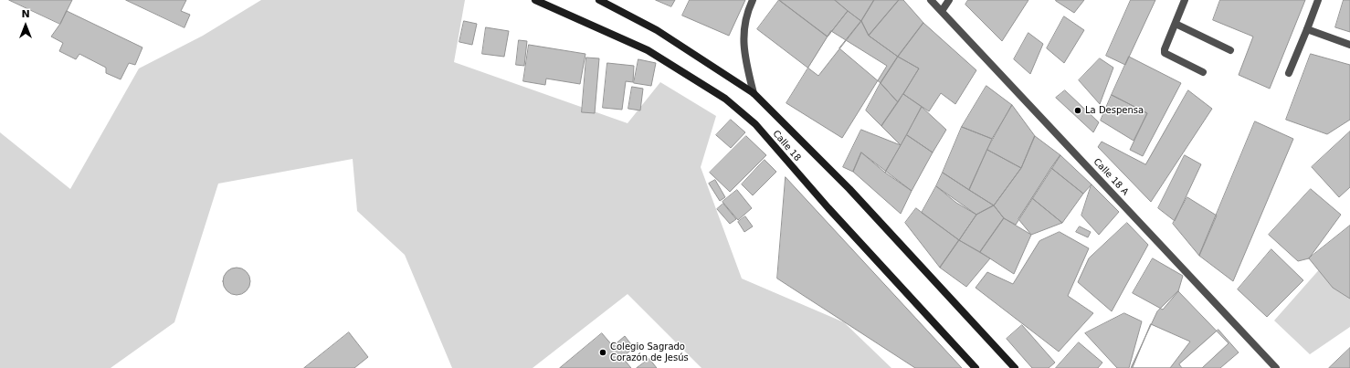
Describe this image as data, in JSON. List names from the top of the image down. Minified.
{"streets":{"main road":["Calle 18"],"street":["Calle 18 A"]},"places":["La Despensa","Colegio Sagrado Corazón de Jesús"],"north":"top"}
